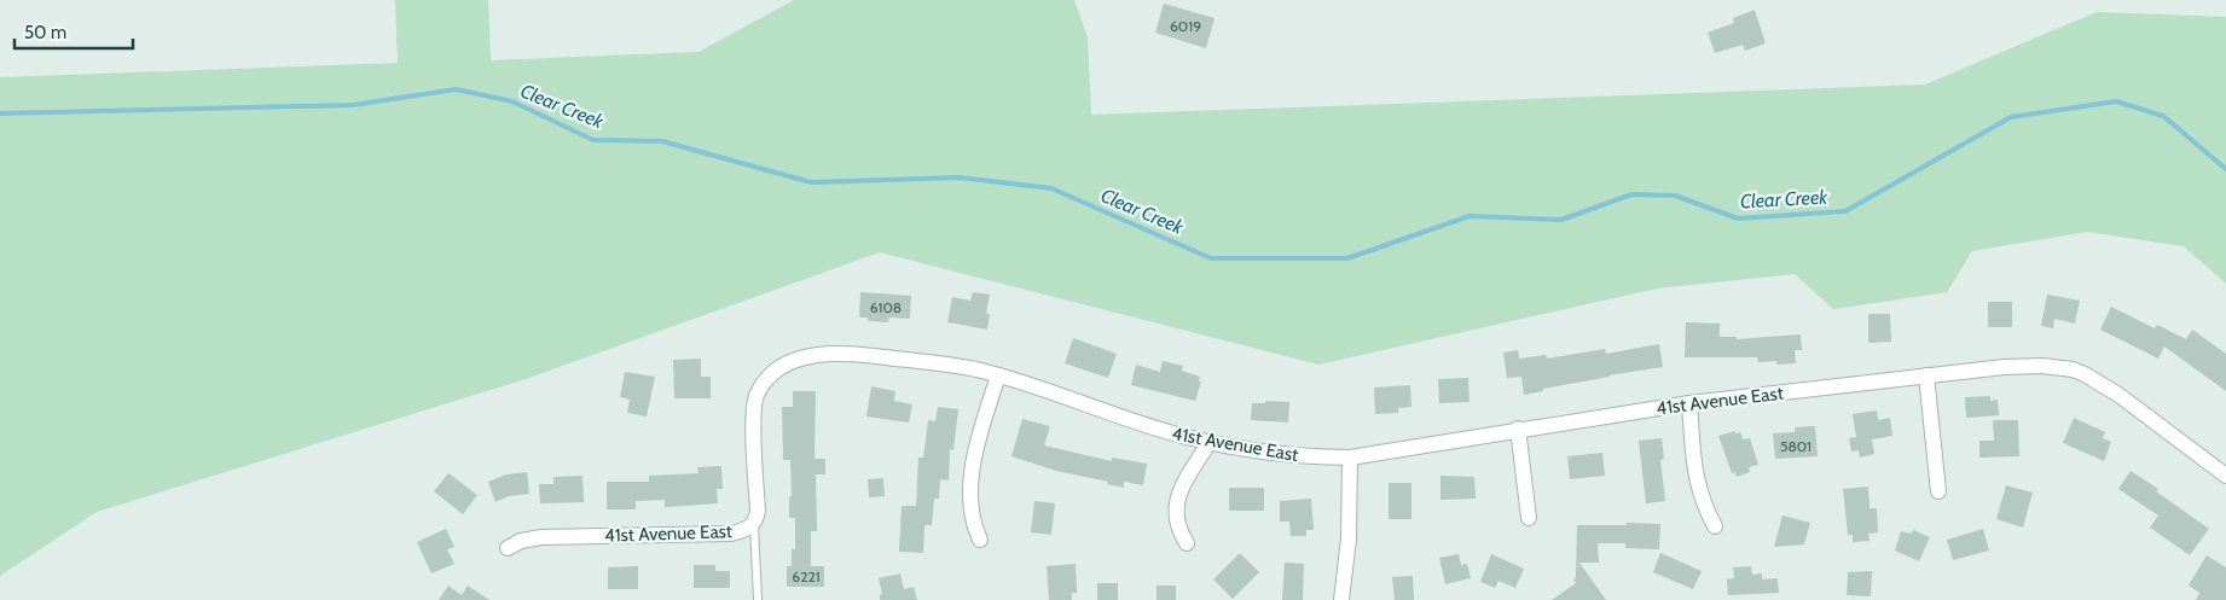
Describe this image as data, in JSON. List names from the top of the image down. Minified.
{"streets":{"street":["41st Avenue East"]},"water":["Clear Creek"],"house_numbers":["6019","6108","5801","6221"],"scale_bar":"50 m"}
